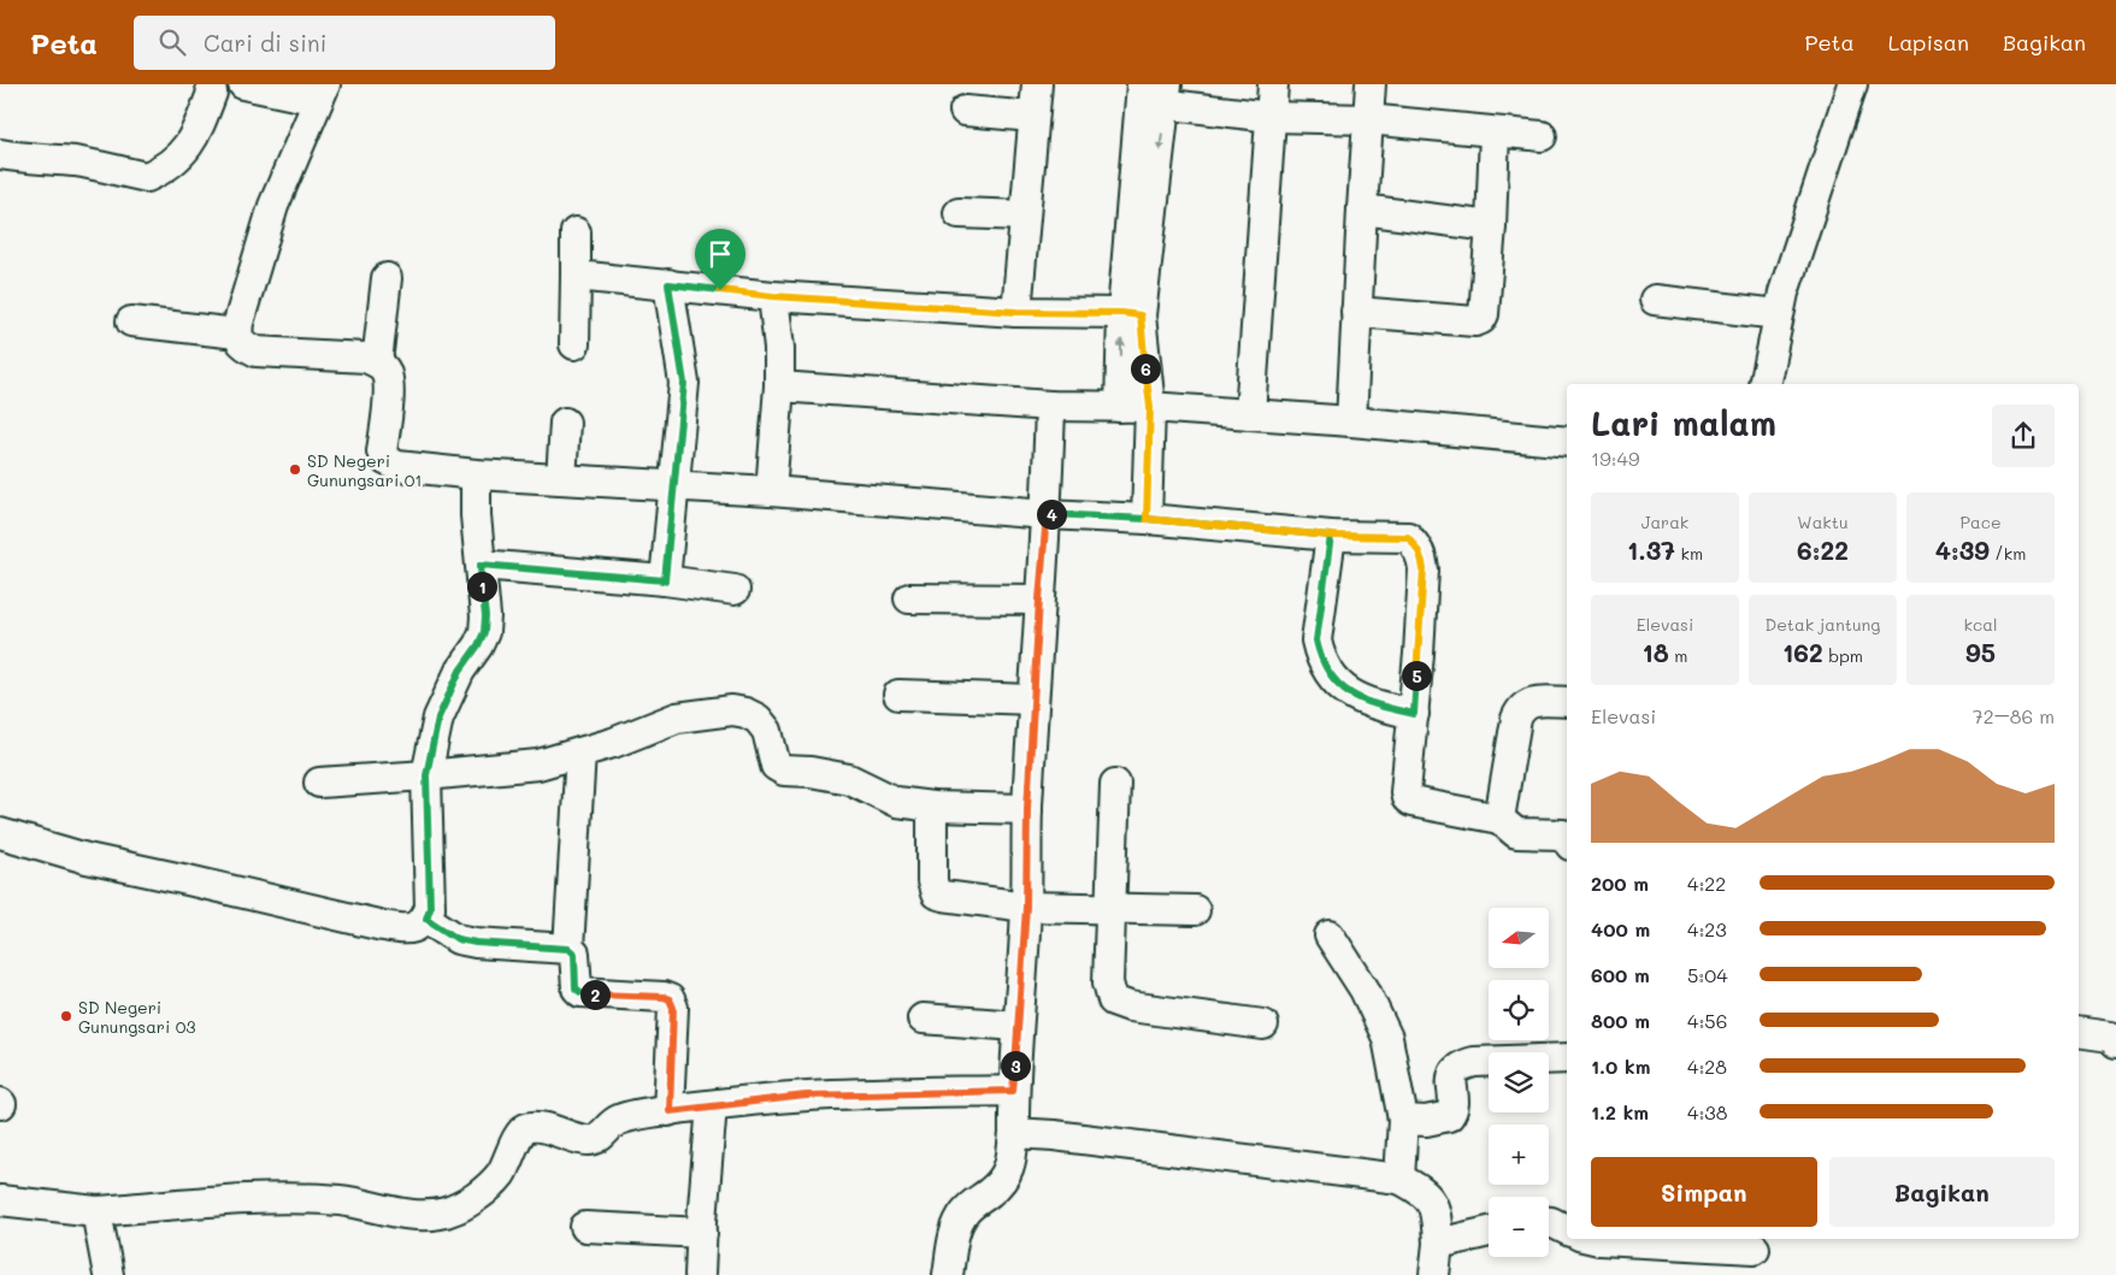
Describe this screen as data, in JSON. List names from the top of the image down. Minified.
{"places":["SD Negeri Gunungsari 01","SD Negeri Gunungsari 03"],"north":"left","page":{"header":"Peta","search":"Cari di sini","nav":["Peta","Lapisan","Bagikan"],"pins":["6","4","1","5","2","3"],"heading":["Lari malam","19:49"],"stats":[["Jarak","1.37 km"],["Waktu","6:22"],["Pace","4:39 /km"],["Elevasi","18 m"],["Detak jantung","162 bpm"],["kcal","95"]],"chart":["Elevasi","72–86 m"],"list":[{"name":"200 m","note":"4:22"},{"name":"400 m","note":"4:23"},{"name":"600 m","note":"5:04"},{"name":"800 m","note":"4:56"},{"name":"1.0 km","note":"4:28"},{"name":"1.2 km","note":"4:38"}],"map_buttons":["+","−"],"buttons":["Simpan","Bagikan"]}}
